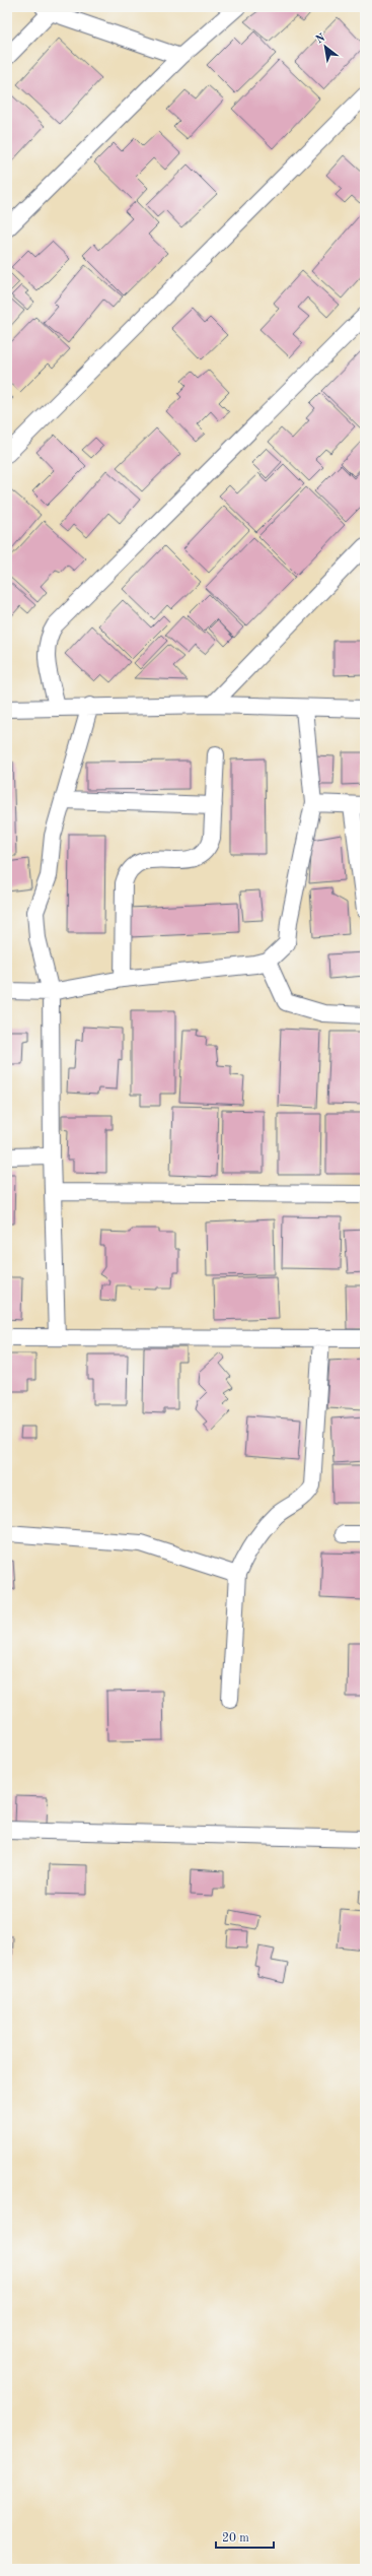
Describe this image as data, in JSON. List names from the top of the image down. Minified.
{"scale_bar":"20 m","north":"top left"}
